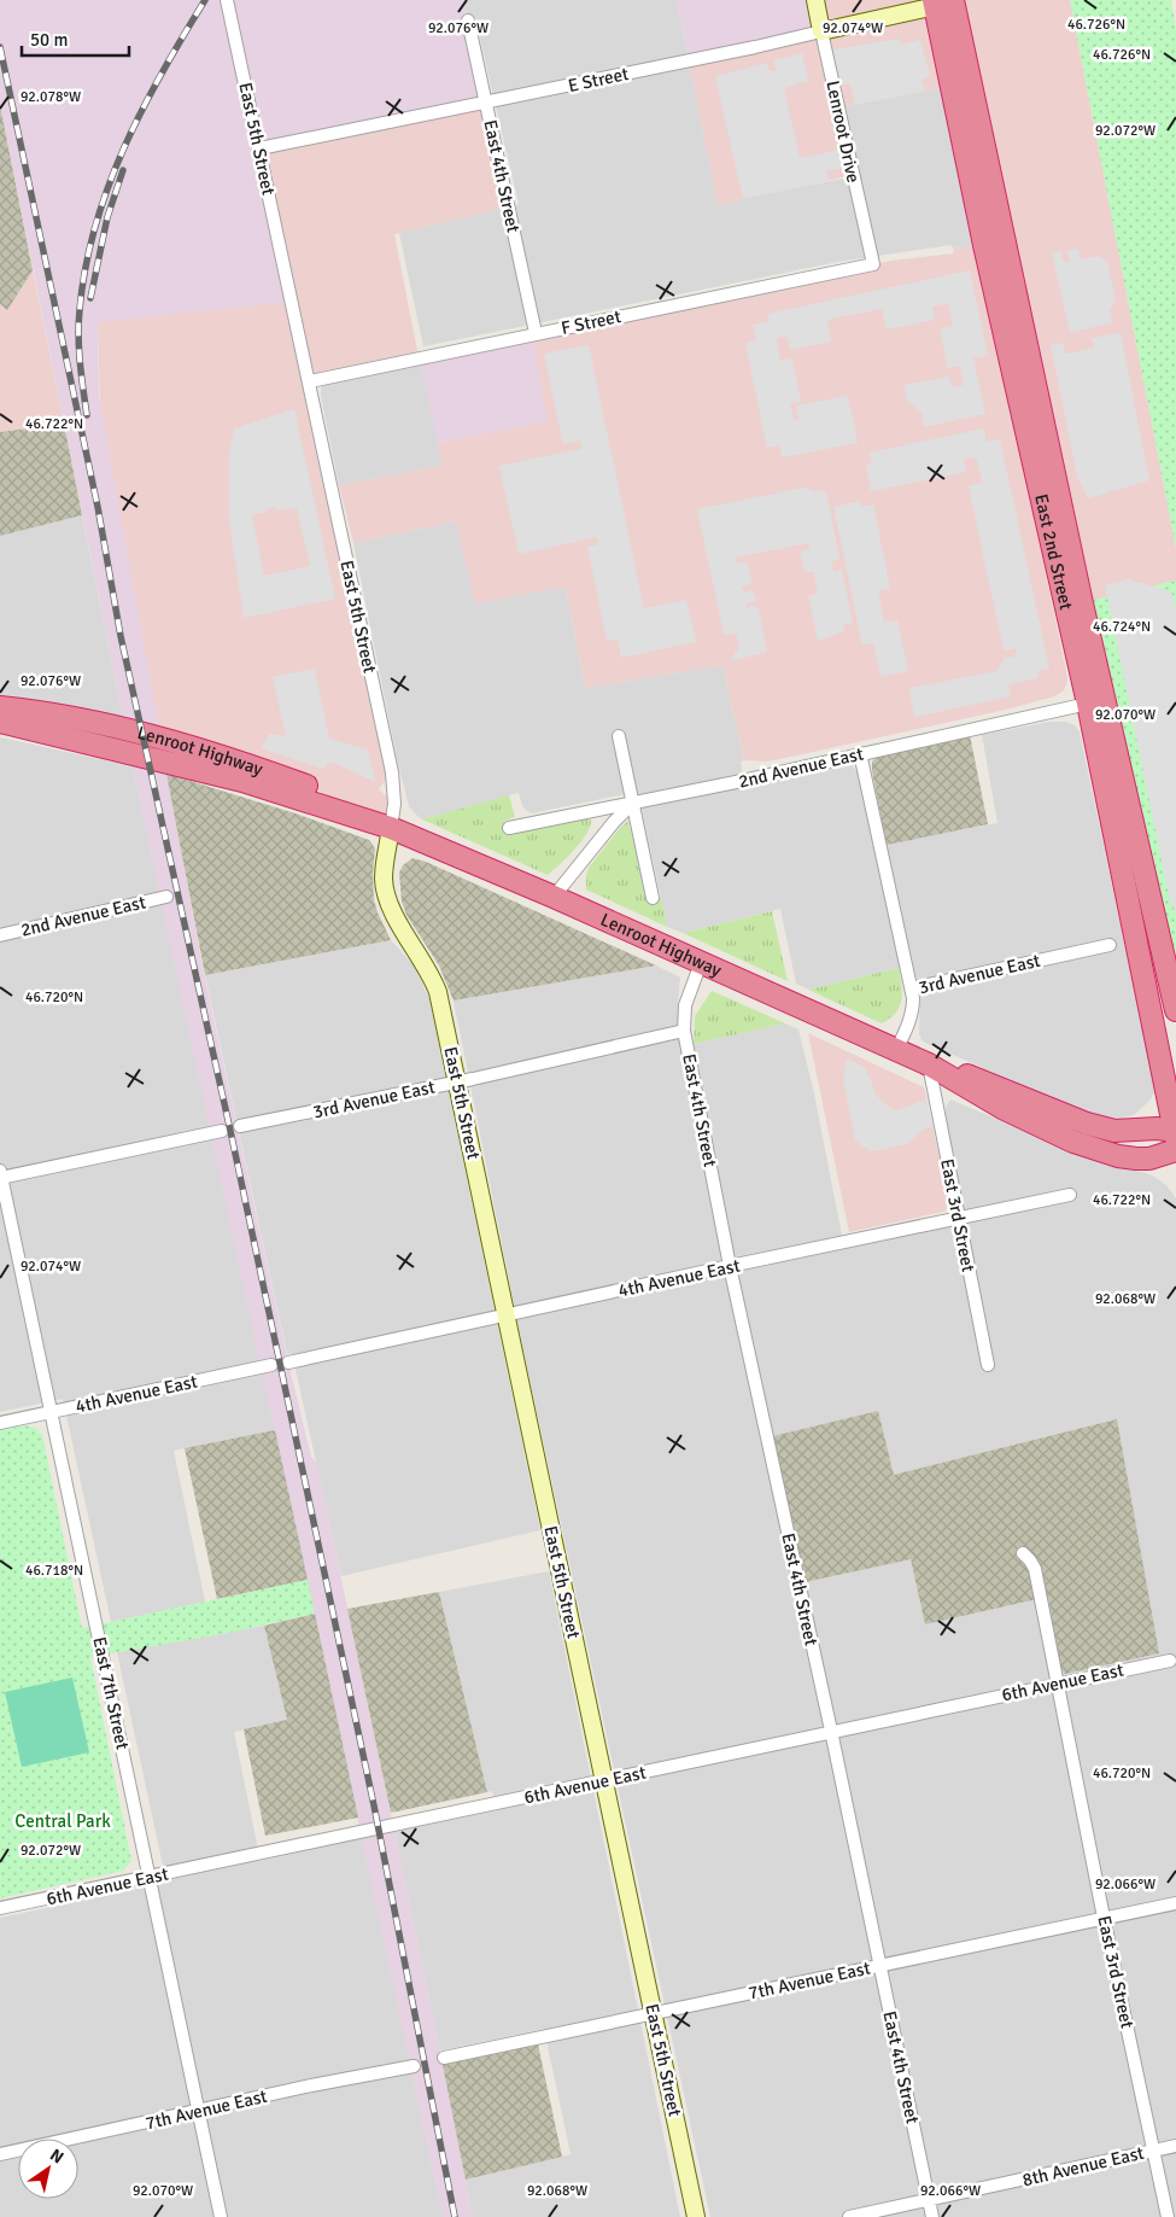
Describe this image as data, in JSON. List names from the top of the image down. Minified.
{"streets":{"highway":["East 2nd Street","Lenroot Highway"],"street":["E Street","Lenroot Drive","East 5th Street","East 4th Street","F Street","2nd Avenue East","3rd Avenue East","East 3rd Street","4th Avenue East","6th Avenue East","East 7th Street","7th Avenue East","8th Avenue East"]},"crossings":[["E Street","Lenroot Drive"],["E Street","East 5th Street"],["E Street","East 4th Street"],["E Street","East 2nd Street"],["Lenroot Drive","F Street"],["East 5th Street","F Street"],["East 5th Street","Lenroot Highway"],["East 5th Street","3rd Avenue East"],["East 5th Street","4th Avenue East"],["East 5th Street","6th Avenue East"],["East 5th Street","7th Avenue East"],["East 4th Street","F Street"],["East 4th Street","Lenroot Highway"],["East 4th Street","3rd Avenue East"],["East 4th Street","4th Avenue East"],["East 4th Street","6th Avenue East"],["East 4th Street","7th Avenue East"],["East 4th Street","8th Avenue East"],["East 2nd Street","Lenroot Highway"],["East 2nd Street","2nd Avenue East"],["Lenroot Highway","3rd Avenue East"],["Lenroot Highway","East 3rd Street"],["East 3rd Street","4th Avenue East"],["East 3rd Street","6th Avenue East"],["East 3rd Street","7th Avenue East"],["East 3rd Street","8th Avenue East"],["4th Avenue East","East 7th Street"],["6th Avenue East","East 7th Street"],["East 7th Street","7th Avenue East"]],"parks":["Central Park"],"scale_bar":"50 m","north":"top right","coordinates":["46.726°N","92.076°W","92.074°W","92.078°W","92.072°W","46.722°N","46.724°N","92.070°W","46.720°N","92.068°W","46.718°N","92.066°W"]}
